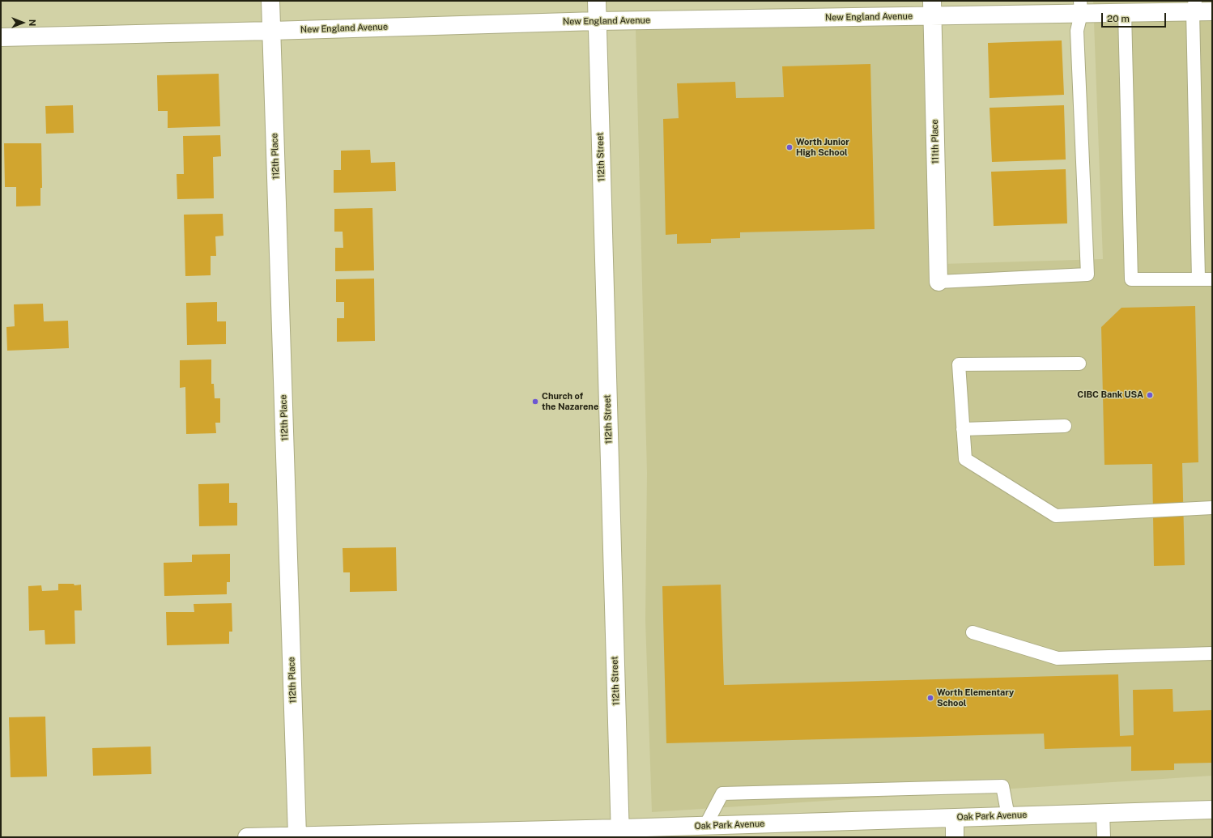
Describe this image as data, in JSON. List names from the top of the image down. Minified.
{"streets":{"street":["New England Avenue","111th Place","112th Place","112th Street","Oak Park Avenue"]},"crossings":[["New England Avenue","111th Place"],["New England Avenue","112th Place"],["New England Avenue","112th Street"],["112th Place","Oak Park Avenue"],["112th Street","Oak Park Avenue"]],"places":["Worth Junior High School","CIBC Bank USA","Church of the Nazarene","Worth Elementary School"],"scale_bar":"20 m","north":"right"}
